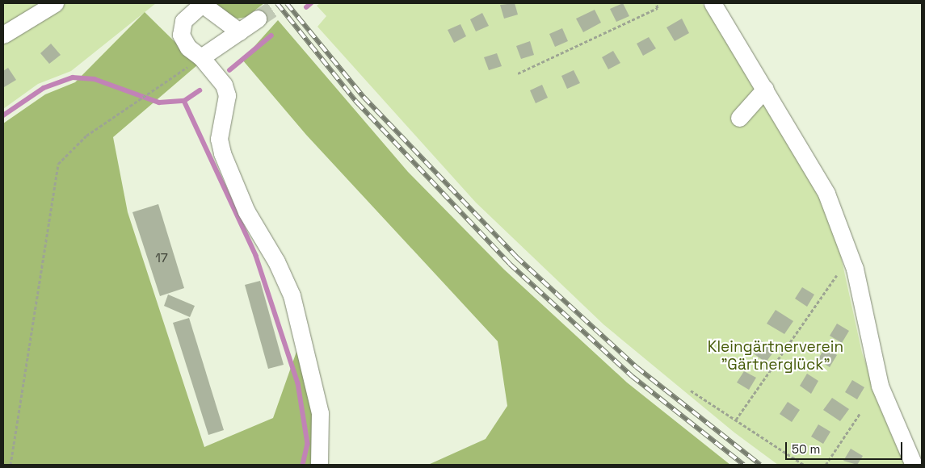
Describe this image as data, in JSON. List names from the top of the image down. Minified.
{"parks":["Kleingärtnerverein \"Gärtnerglück\""],"house_numbers":["17"],"scale_bar":"50 m"}
